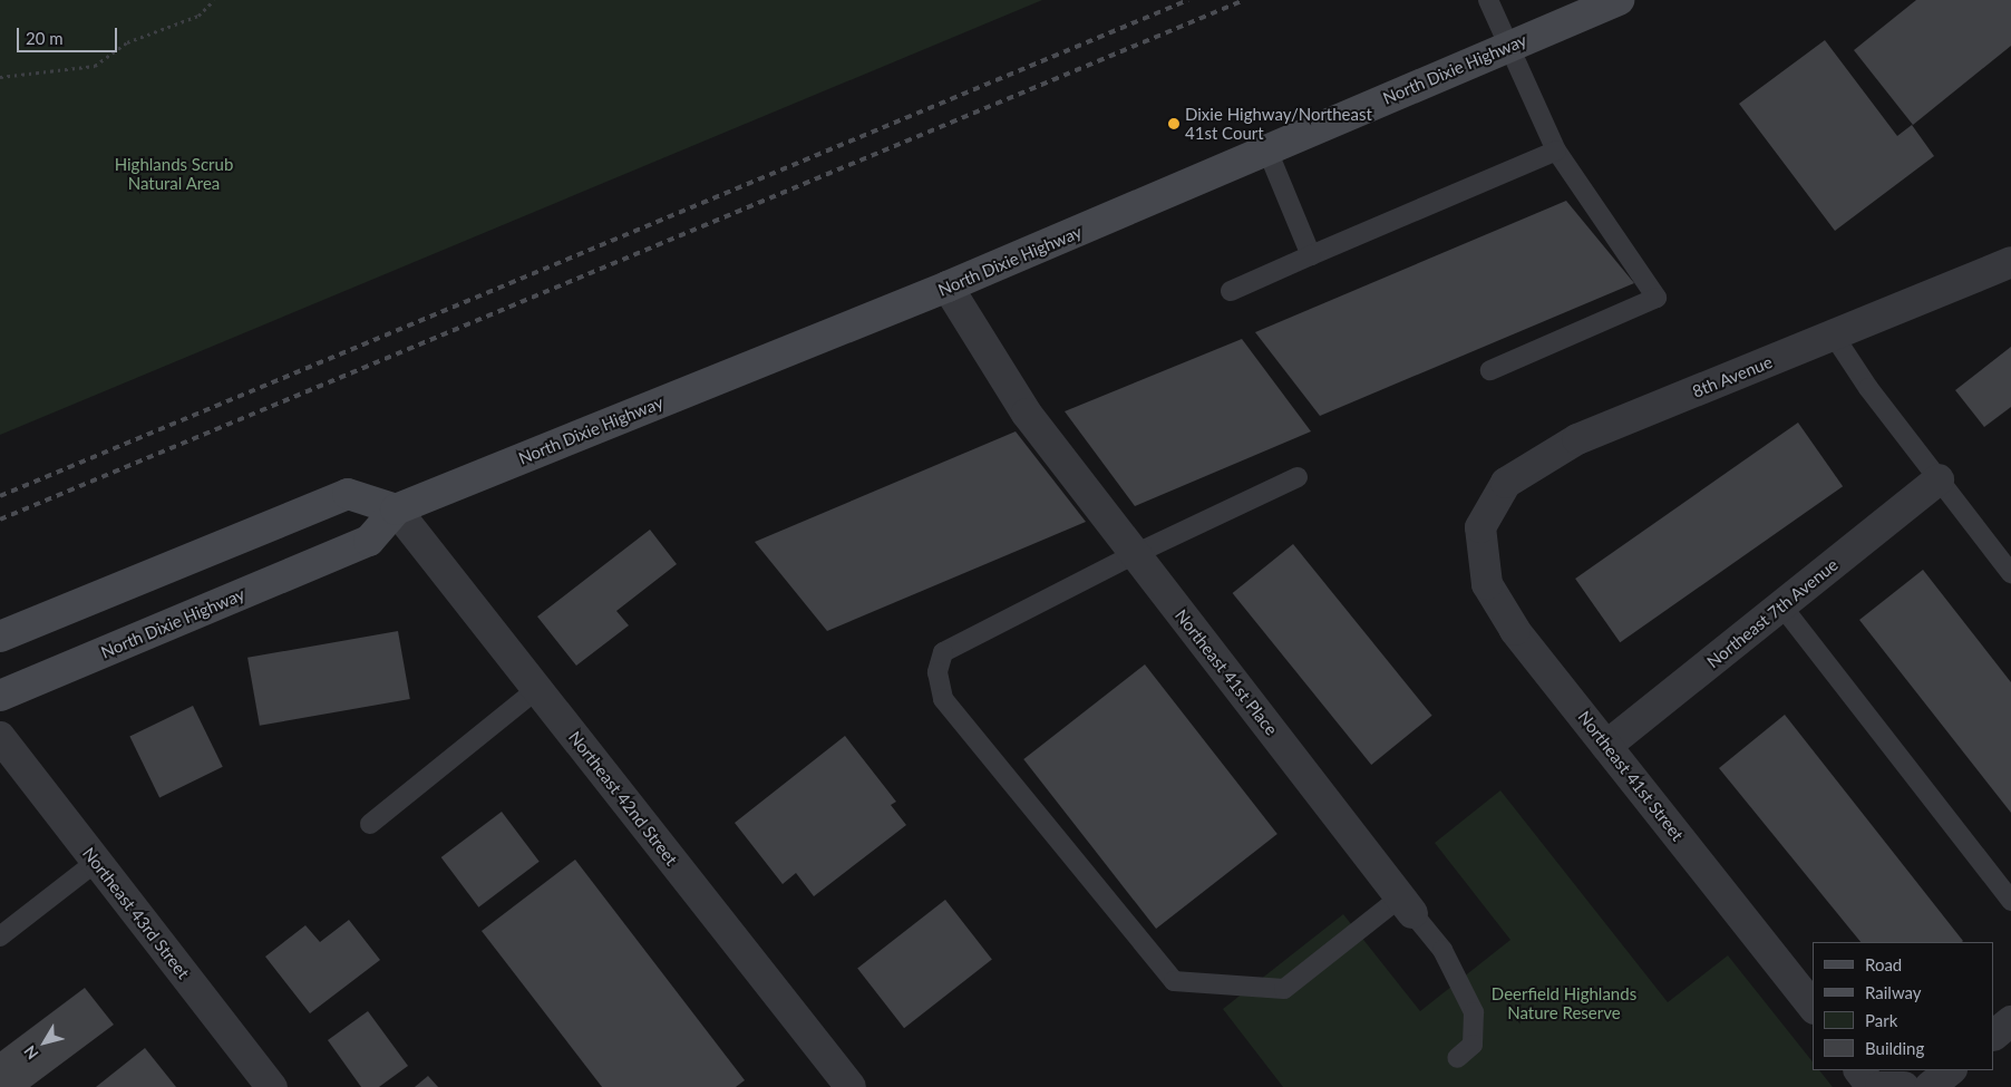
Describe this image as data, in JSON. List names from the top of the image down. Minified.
{"streets":{"main road":["North Dixie Highway"],"street":["8th Avenue","Northeast 7th Avenue","Northeast 41st Place","Northeast 41st Street","Northeast 42nd Street","Northeast 43rd Street"]},"crossings":[["North Dixie Highway","Northeast 41st Place"],["North Dixie Highway","Northeast 42nd Street"],["8th Avenue","Northeast 41st Street"],["Northeast 7th Avenue","Northeast 41st Street"]],"parks":["Highlands Scrub Natural Area","Deerfield Highlands Nature Reserve"],"places":["Dixie Highway/Northeast 41st Court"],"legend":["Road","Railway","Park","Building"],"scale_bar":"20 m","north":"bottom left"}
